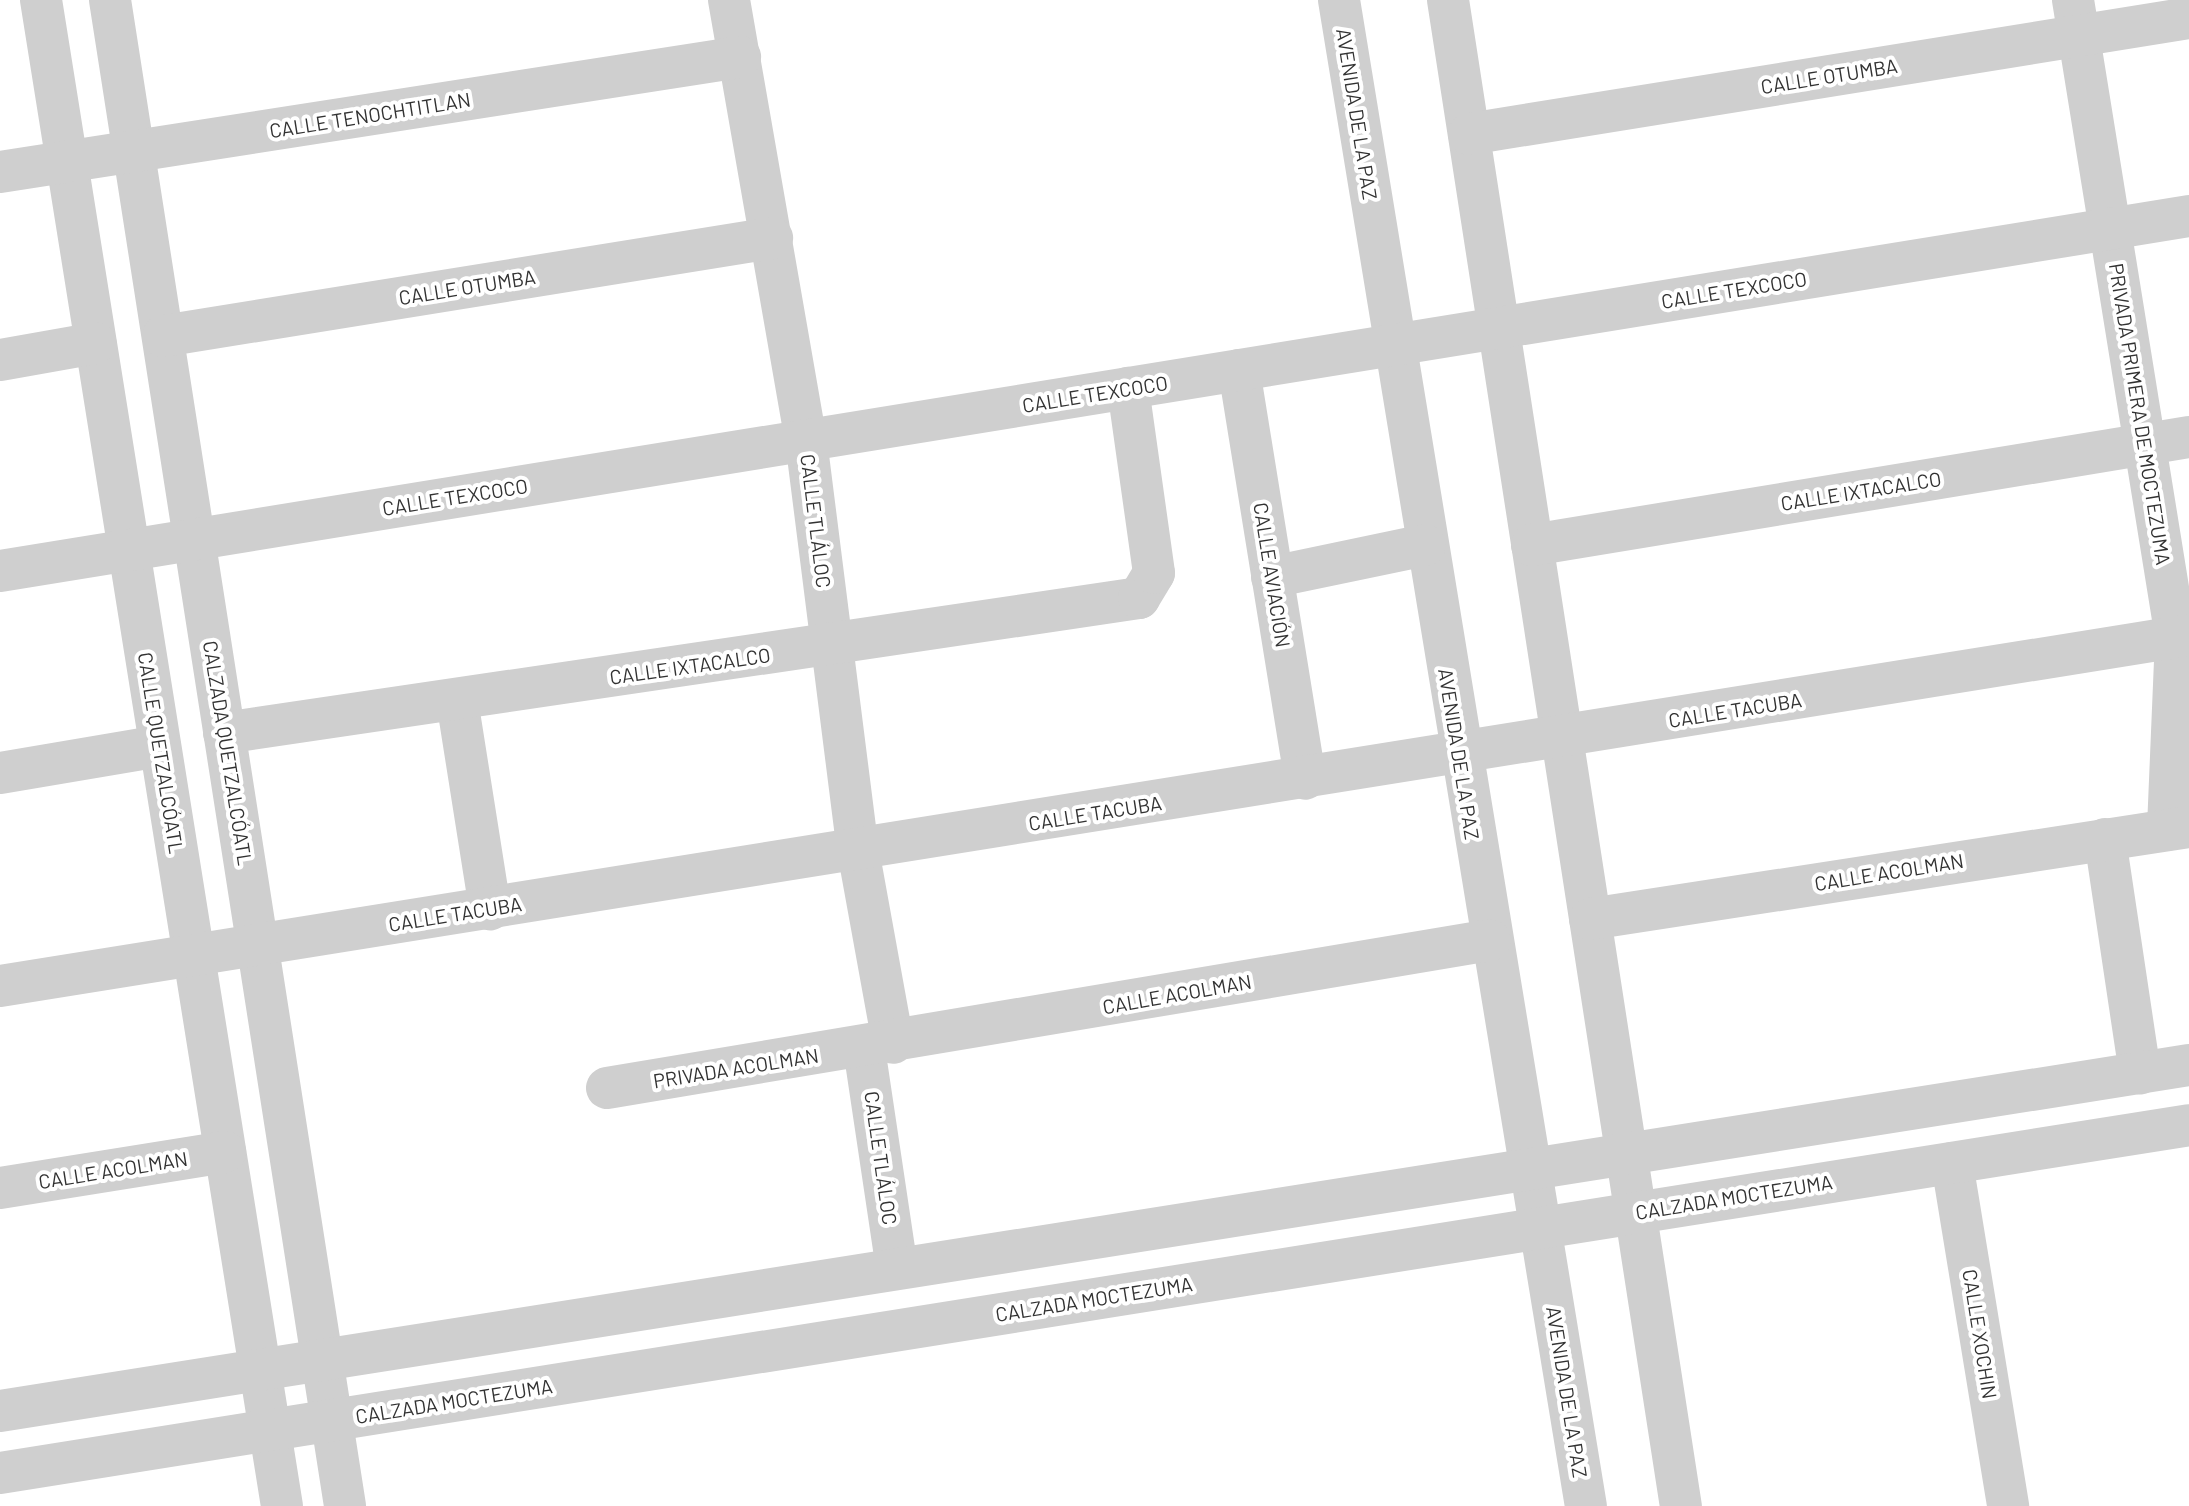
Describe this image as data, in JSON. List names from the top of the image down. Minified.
{"streets":{"street":["CALLE OTUMBA","AVENIDA DE LA PAZ","CALLE TENOCHTITLAN","CALLE TEXCOCO","PRIVADA PRIMERA DE MOCTEZUMA","CALLE IXTACALCO","CALLE TLÁLOC","CALLE AVIACIÓN","CALLE TACUBA","CALLE QUETZALCÓATL","CALZADA QUETZALCÓATL","CALLE ACOLMAN","PRIVADA ACOLMAN","CALZADA MOCTEZUMA","CALLE XOCHIN"]},"crossings":[["CALLE OTUMBA","PRIVADA PRIMERA DE MOCTEZUMA"],["CALLE OTUMBA","CALLE TLÁLOC"],["CALLE OTUMBA","CALZADA QUETZALCÓATL"],["AVENIDA DE LA PAZ","CALLE TEXCOCO"],["AVENIDA DE LA PAZ","CALLE TACUBA"],["AVENIDA DE LA PAZ","CALLE ACOLMAN"],["AVENIDA DE LA PAZ","CALZADA MOCTEZUMA"],["CALLE TENOCHTITLAN","CALLE TLÁLOC"],["CALLE TENOCHTITLAN","CALLE QUETZALCÓATL"],["CALLE TENOCHTITLAN","CALZADA QUETZALCÓATL"],["CALLE TEXCOCO","PRIVADA PRIMERA DE MOCTEZUMA"],["CALLE TEXCOCO","CALLE IXTACALCO"],["CALLE TEXCOCO","CALLE TLÁLOC"],["CALLE TEXCOCO","CALLE AVIACIÓN"],["CALLE TEXCOCO","CALLE QUETZALCÓATL"],["CALLE TEXCOCO","CALZADA QUETZALCÓATL"],["PRIVADA PRIMERA DE MOCTEZUMA","CALLE IXTACALCO"],["PRIVADA PRIMERA DE MOCTEZUMA","CALLE TACUBA"],["PRIVADA PRIMERA DE MOCTEZUMA","CALLE ACOLMAN"],["CALLE IXTACALCO","CALLE TLÁLOC"],["CALLE IXTACALCO","CALZADA QUETZALCÓATL"],["CALLE TLÁLOC","CALLE TACUBA"],["CALLE TLÁLOC","CALLE ACOLMAN"],["CALLE TLÁLOC","PRIVADA ACOLMAN"],["CALLE AVIACIÓN","CALLE TACUBA"],["CALLE TACUBA","CALLE QUETZALCÓATL"],["CALLE TACUBA","CALZADA QUETZALCÓATL"],["CALLE QUETZALCÓATL","CALLE ACOLMAN"],["CALLE QUETZALCÓATL","CALZADA MOCTEZUMA"],["CALZADA QUETZALCÓATL","CALZADA MOCTEZUMA"],["CALLE ACOLMAN","PRIVADA ACOLMAN"],["CALZADA MOCTEZUMA","CALLE XOCHIN"]]}
